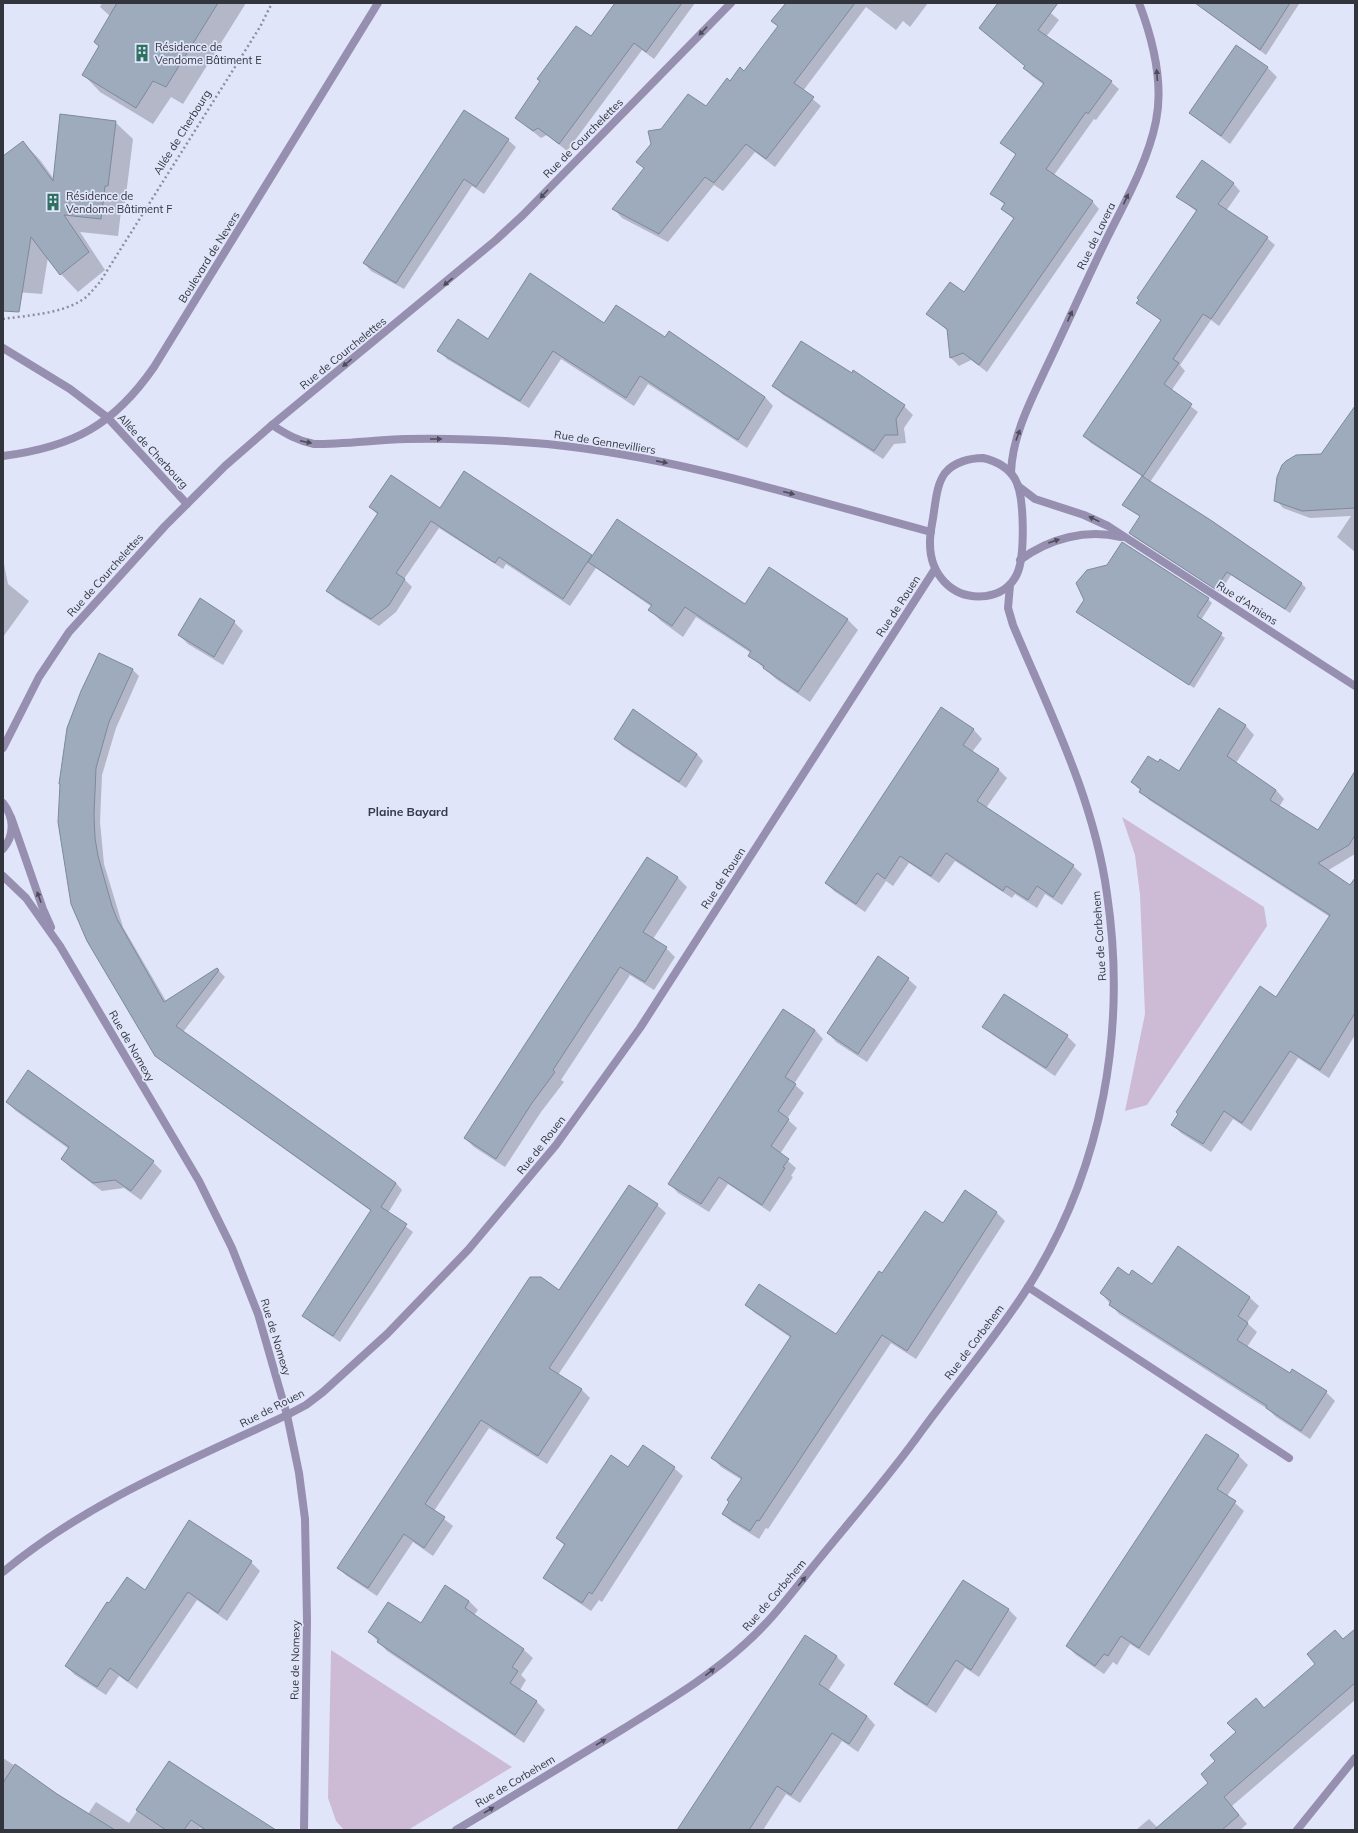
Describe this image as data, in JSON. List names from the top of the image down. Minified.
{"streets":{"street":["Allée de Cherbourg","Rue de Courchelettes","Rue de Lavera","Boulevard de Nevers","Rue de Gennevilliers","Rue d'Amiens","Rue de Rouen","Rue de Corbehem","Rue de Nomexy"]},"crossings":[["Allée de Cherbourg","Rue de Courchelettes"],["Allée de Cherbourg","Boulevard de Nevers"],["Rue de Courchelettes","Rue de Gennevilliers"],["Rue de Lavera","Rue de Gennevilliers"],["Rue de Lavera","Rue d'Amiens"],["Rue de Lavera","Rue de Rouen"],["Rue de Lavera","Rue de Corbehem"],["Rue de Gennevilliers","Rue d'Amiens"],["Rue de Gennevilliers","Rue de Rouen"],["Rue de Gennevilliers","Rue de Corbehem"],["Rue d'Amiens","Rue de Rouen"],["Rue d'Amiens","Rue de Corbehem"],["Rue de Rouen","Rue de Corbehem"],["Rue de Rouen","Rue de Nomexy"]],"one_way":["Rue de Courchelettes","Rue de Lavera","Rue de Gennevilliers","Rue de Corbehem"],"districts":["Plaine Bayard"],"places":{"building":["Résidence de Vendome Bâtiment E","Résidence de Vendome Bâtiment F"]}}
